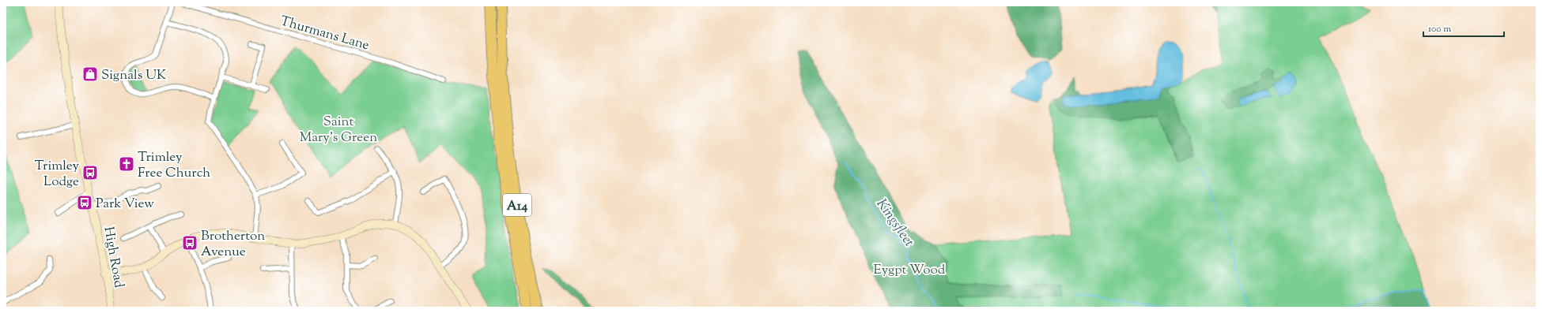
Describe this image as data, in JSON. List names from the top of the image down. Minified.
{"streets":{"highway":["A14"],"street":["Thurmans Lane","High Road"]},"water":["Kingsfleet"],"parks":["Saint Mary's Green","Eygpt Wood"],"places":{"shop":["Signals UK"],"church":["Trimley Free Church"],"bus stop":["Trimley Lodge","Park View","Brotherton Avenue"]},"scale_bar":"100 m"}
